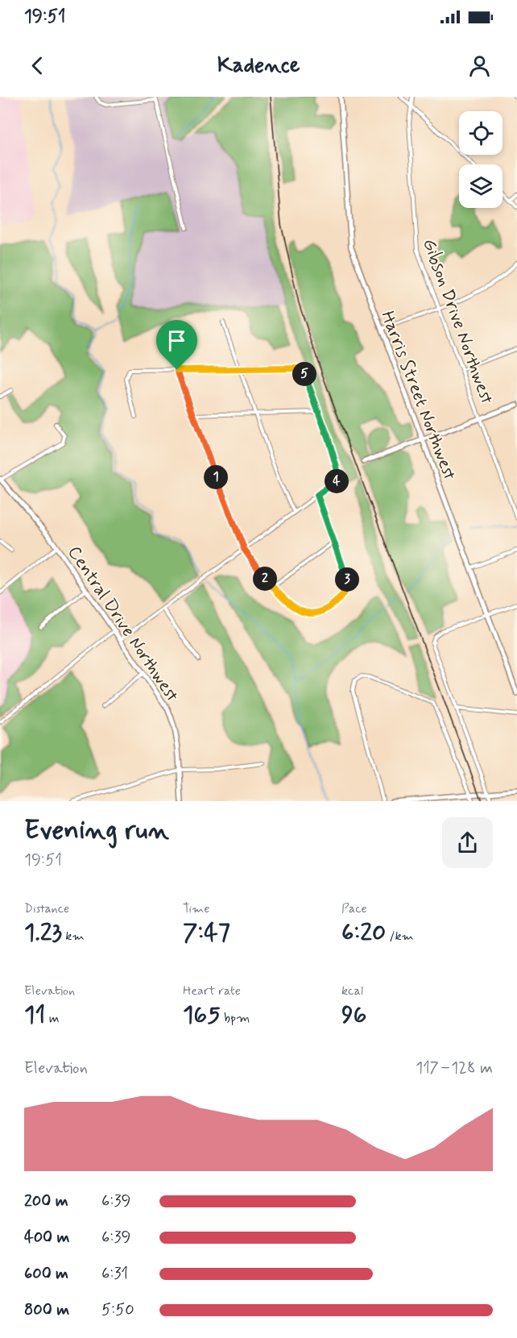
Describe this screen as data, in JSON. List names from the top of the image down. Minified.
{"streets":{"street":["Gibson Drive Northwest","Harris Street Northwest","Central Drive Northwest"]},"page":{"status":"19:51","header":"Kadence","pins":["5","1","4","2","3"],"heading":["Evening run","19:51"],"stats":[["Distance","1.23 km"],["Time","7:47"],["Pace","6:20 /km"],["Elevation","11 m"],["Heart rate","165 bpm"],["kcal","96"]],"chart":["Elevation","117–128 m"],"list":[{"name":"200 m","note":"6:39"},{"name":"400 m","note":"6:39"},{"name":"600 m","note":"6:31"},{"name":"800 m","note":"5:50"}]}}
